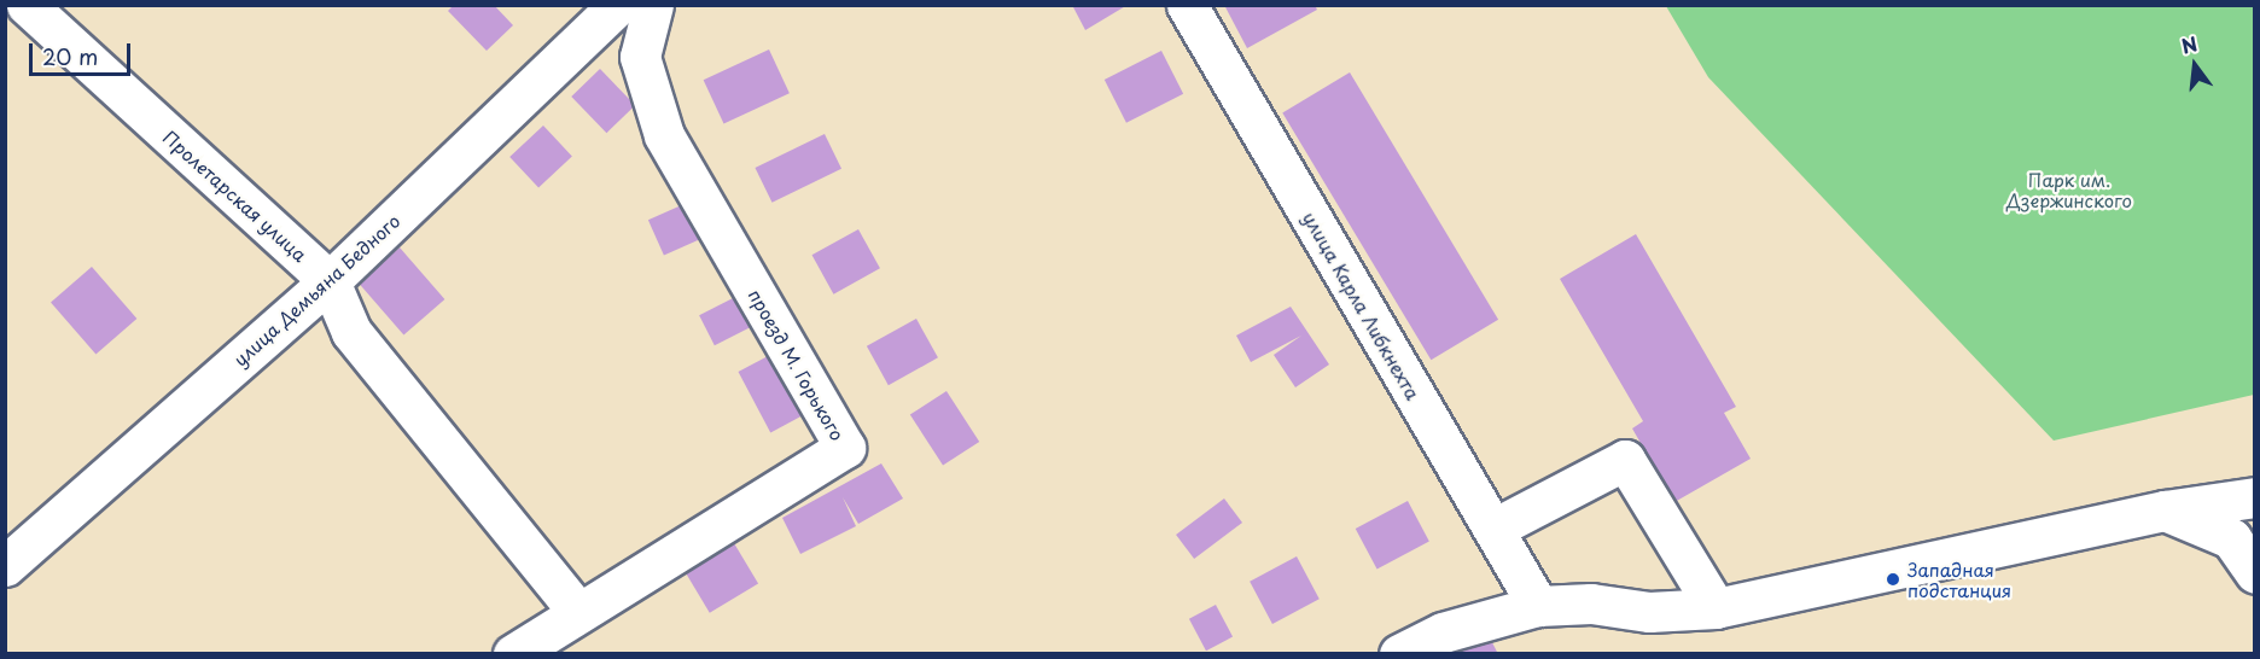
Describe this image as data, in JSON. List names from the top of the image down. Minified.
{"streets":{"street":["Пролетарская улица","улица Демьяна Бедного","улица Карла Либкнехта","проезд М. Горького"]},"crossings":[["Пролетарская улица","улица Демьяна Бедного"],["Пролетарская улица","проезд М. Горького"]],"parks":["Парк им. Дзержинского"],"places":["Западная подстанция"],"scale_bar":"20 m","north":"top"}
